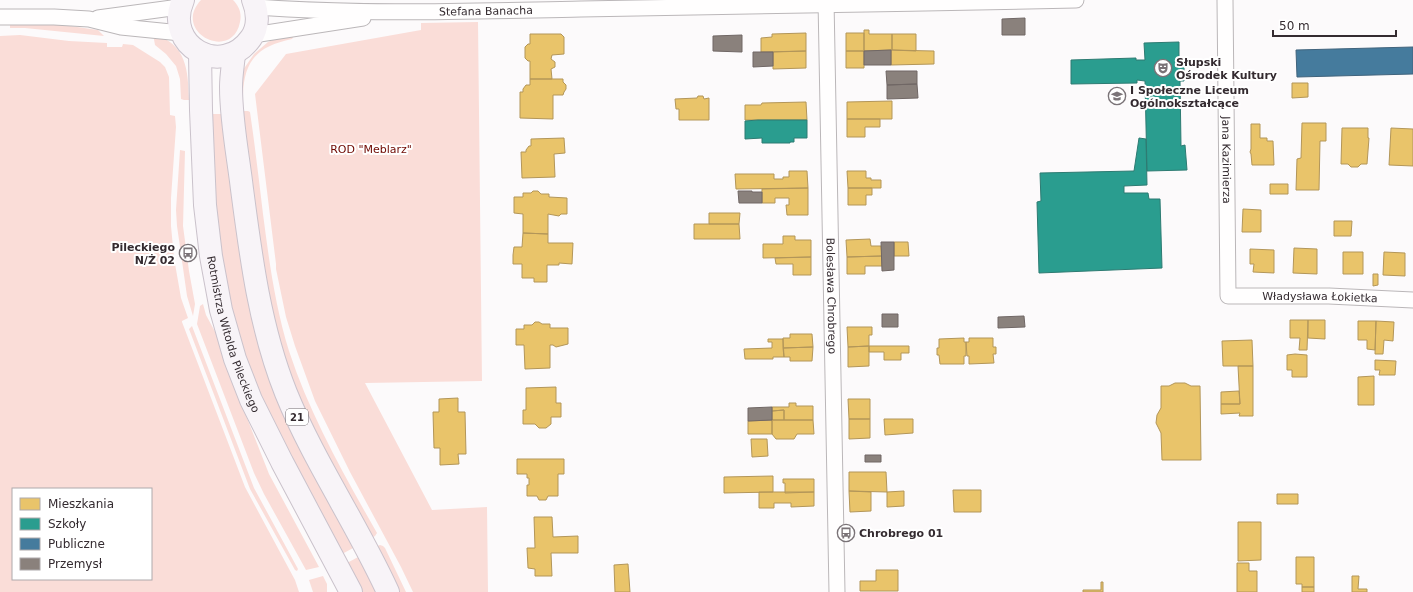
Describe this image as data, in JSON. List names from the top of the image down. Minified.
{"streets":{"main road":["Rotmistrza Witolda Pileckiego","21"],"street":["Stefana Banacha","Jana Kazimierza","Bolesława Chrobrego","Władysława Łokietka"]},"crossings":[["Stefana Banacha","Bolesława Chrobrego"],["Jana Kazimierza","Władysława Łokietka"]],"parks":["ROD \"Meblarz\""],"places":{"theatre":["Słupski Ośrodek Kultury"],"school or university":["I Społeczne Liceum Ogólnokształcące"],"bus stop":["Pileckiego N/Ż 02","Chrobrego 01"]},"legend":["Mieszkania","Szkoły","Publiczne","Przemysł"],"scale_bar":"50 m"}
